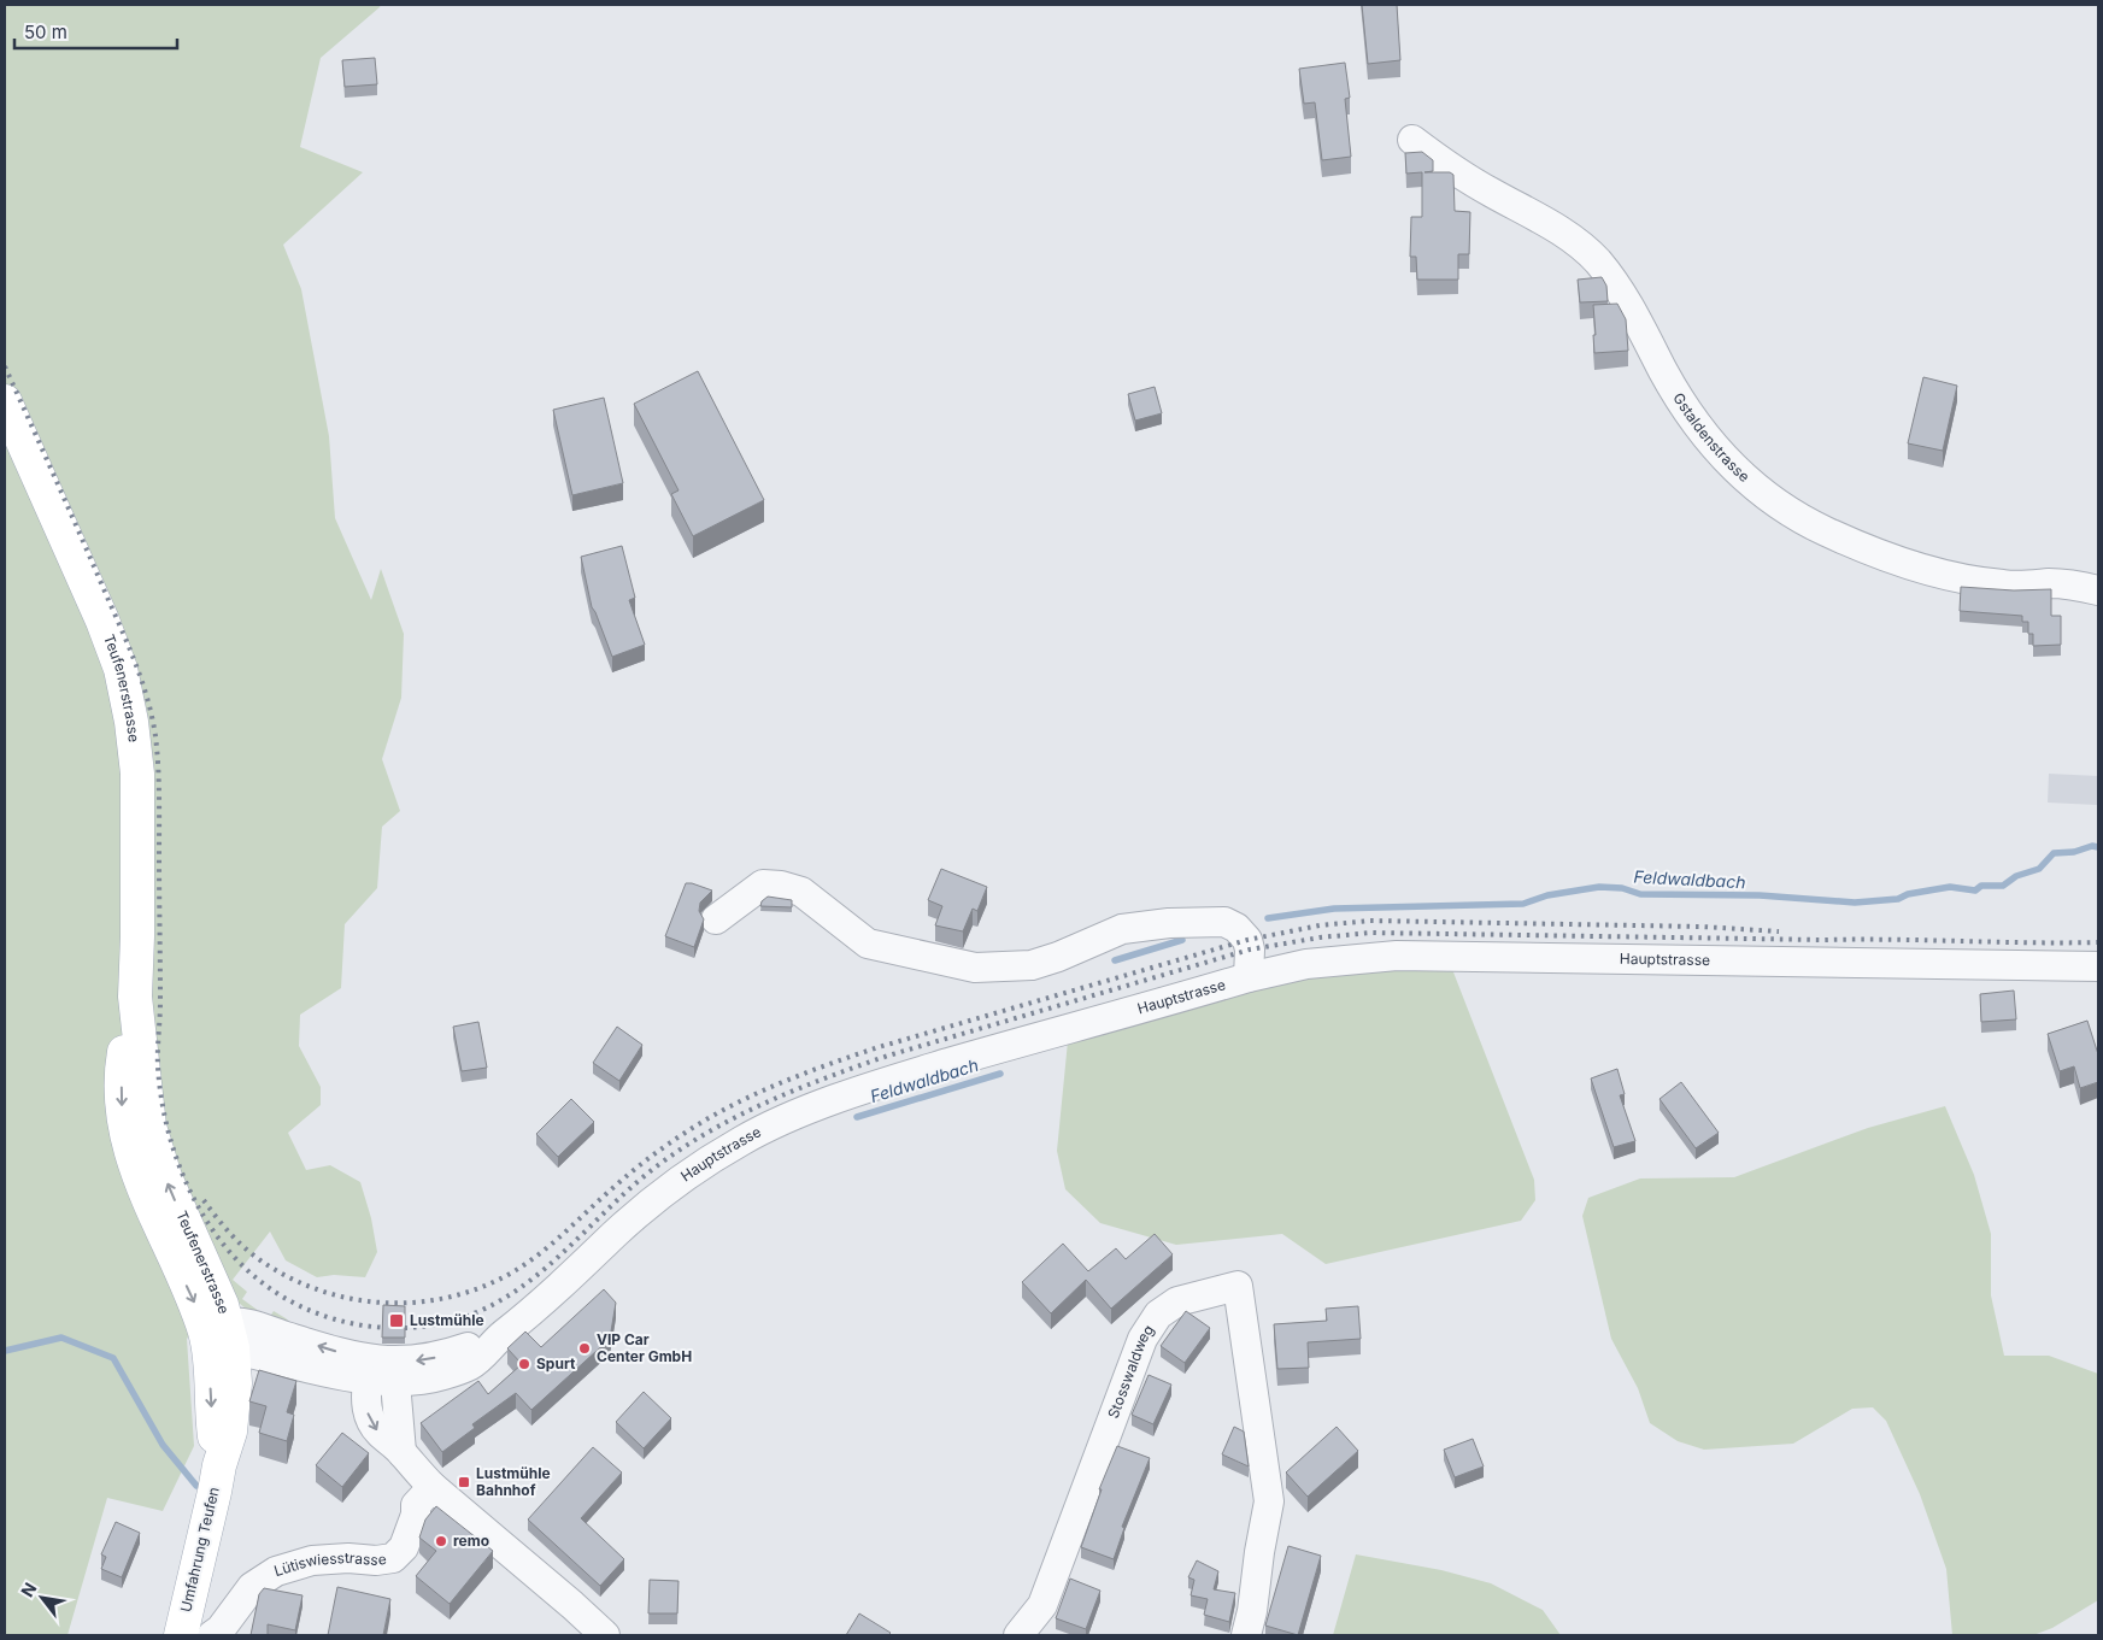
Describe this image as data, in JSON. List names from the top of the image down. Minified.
{"streets":{"main road":["Teufenerstrasse","Umfahrung Teufen"],"street":["Gstaldenstrasse","Hauptstrasse","Stosswaldweg","Lütiswiesstrasse"]},"crossings":[["Teufenerstrasse","Umfahrung Teufen"]],"water":["Feldwaldbach"],"places":{"transit":["Lustmühle","Lustmühle Bahnhof"],"other":["VIP Car Center GmbH","Spurt","remo"]},"scale_bar":"50 m","north":"top left"}
